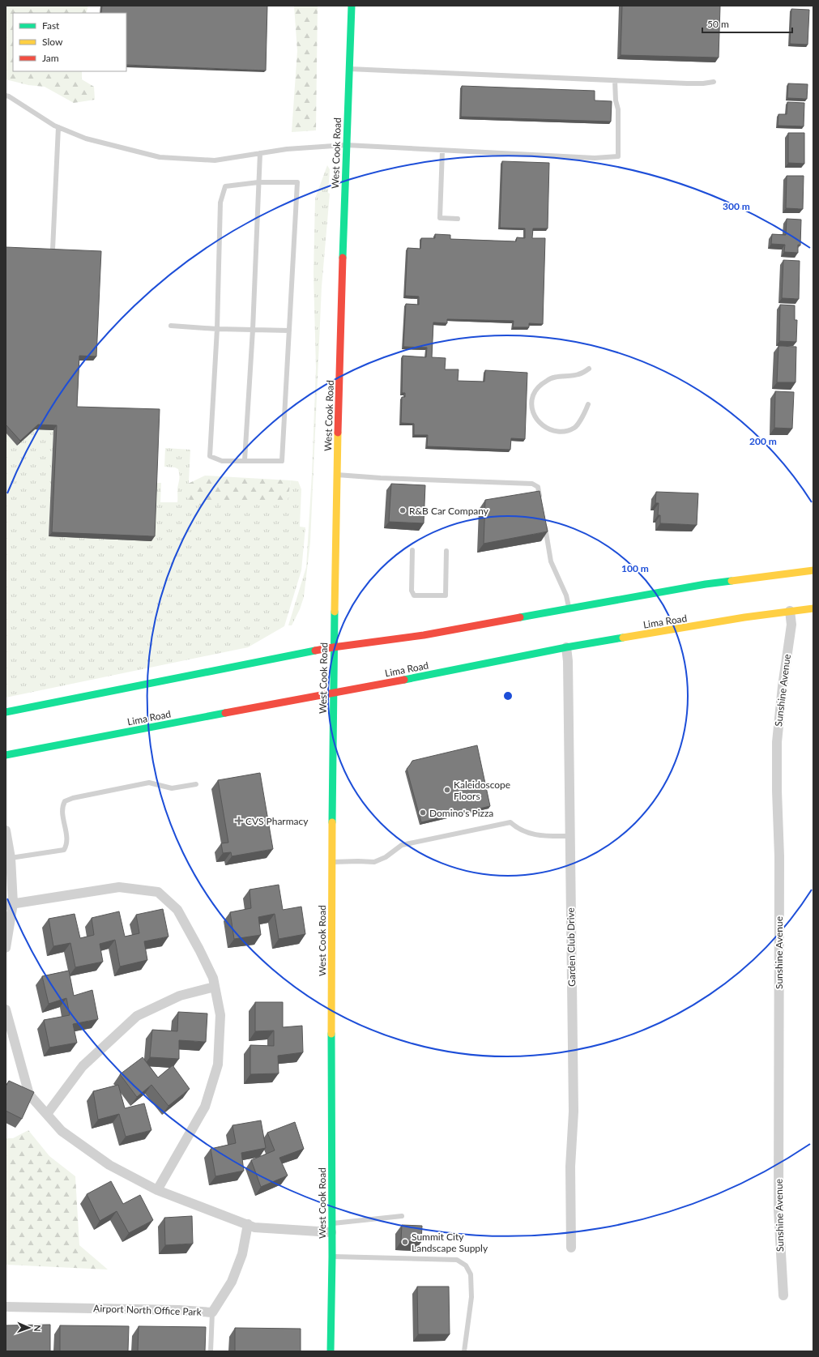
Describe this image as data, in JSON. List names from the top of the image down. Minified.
{"streets":{"main road":["West Cook Road","Lima Road"],"street":["Sunshine Avenue","Garden Club Drive","Airport North Office Park"]},"crossings":[["West Cook Road","Lima Road"],["Lima Road","Sunshine Avenue"],["Lima Road","Garden Club Drive"]],"places":{"other":["R&B Car Company","Kaleidoscope Floors","Domino's Pizza","Summit City Landscape Supply"],"health":["CVS Pharmacy"]},"legend":["Fast","Slow","Jam"],"scale_bar":"50 m","north":"right","rings":["300 m","200 m","100 m"]}
